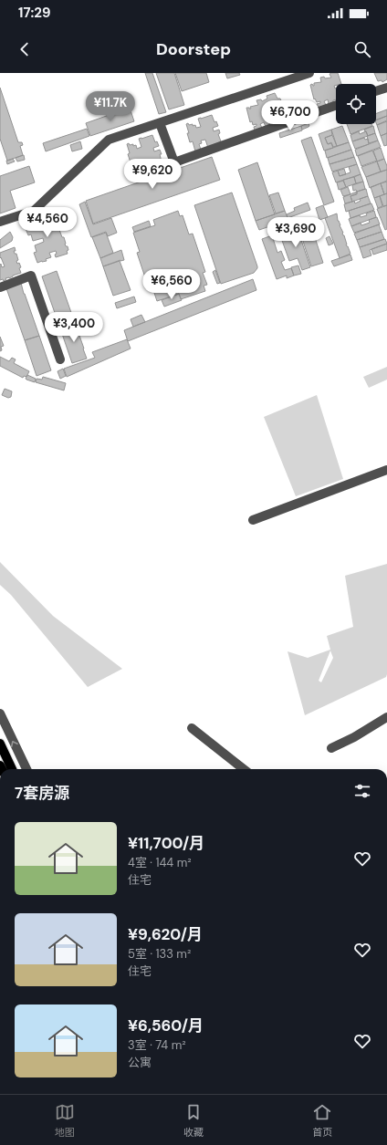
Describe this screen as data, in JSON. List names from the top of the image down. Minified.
{"page":{"status":"17:29","header":"Doorstep","price":["¥11.7K","¥6,700","¥9,620","¥4,560","¥3,690","¥6,560","¥3,400"],"heading":"7套房源","list":[{"name":"¥11,700/月","note":"4室 · 144 m² · 住宅"},{"name":"¥9,620/月","note":"5室 · 133 m² · 住宅"},{"name":"¥6,560/月","note":"3室 · 74 m² · 公寓"}],"tabs":["地图","收藏","首页"]}}
